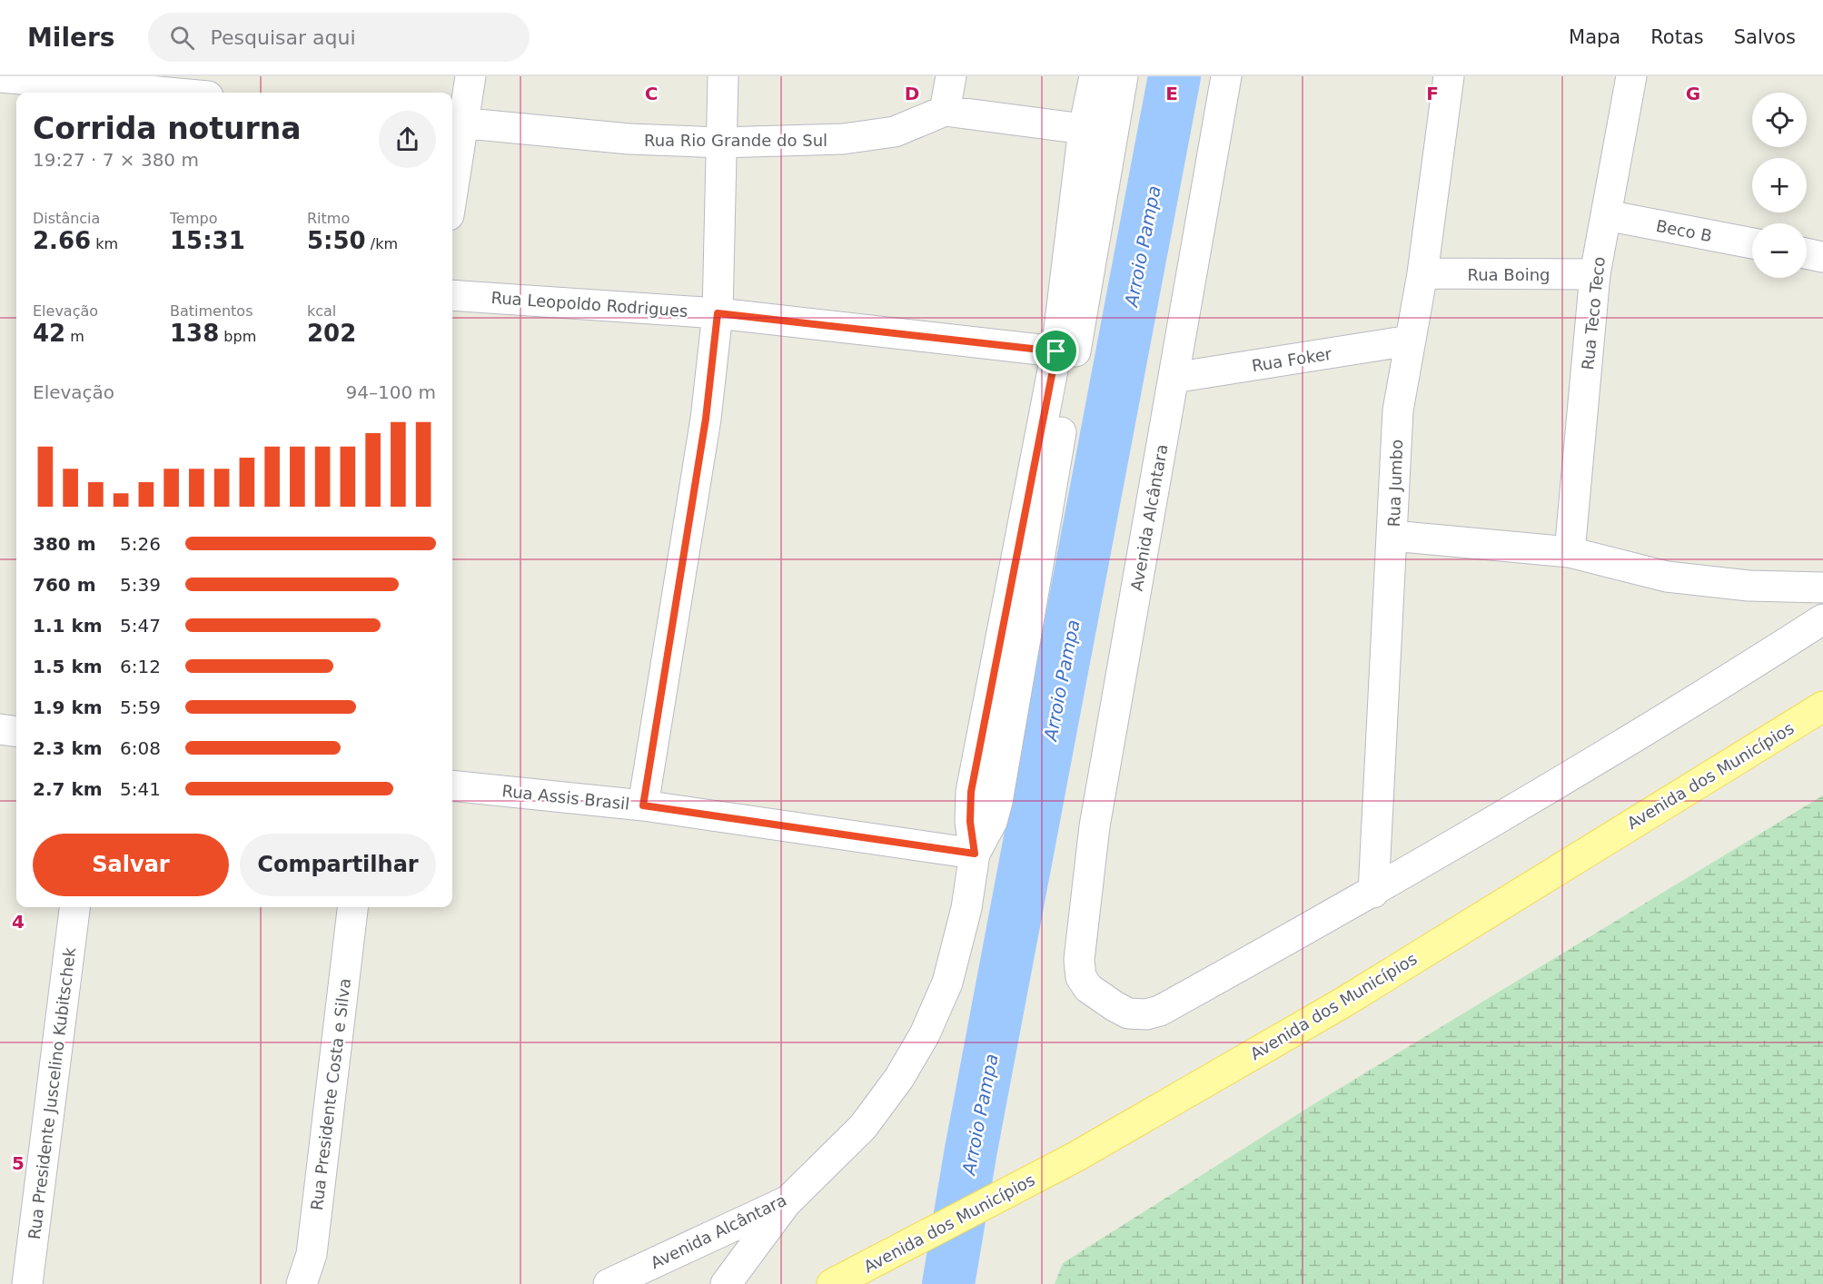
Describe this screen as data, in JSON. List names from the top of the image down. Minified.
{"streets":{"main road":["Avenida dos Municípios"],"street":["Rua Rio Grande do Sul","Beco B","Rua Boing","Rua Leopoldo Rodrigues","Rua Teco Teco","Rua Foker","Rua Jumbo","Avenida Alcântara","Rua Assis Brasil","Rua Presidente Juscelino Kubitschek","Rua Presidente Costa e Silva"]},"crossings":[["Beco B","Rua Teco Teco"],["Rua Boing","Rua Teco Teco"],["Rua Boing","Rua Jumbo"],["Rua Leopoldo Rodrigues","Avenida Alcântara"],["Rua Foker","Rua Jumbo"],["Rua Foker","Avenida Alcântara"],["Rua Jumbo","Avenida Alcântara"],["Avenida Alcântara","Rua Assis Brasil"]],"water":["Arroio Pampa"],"page":{"header":"Milers","search":"Pesquisar aqui","nav":["Mapa","Rotas","Salvos"],"map_buttons":["+","−"],"heading":["Corrida noturna","19:27 · 7 × 380 m"],"stats":[["Distância","2.66 km"],["Tempo","15:31"],["Ritmo","5:50 /km"],["Elevação","42 m"],["Batimentos","138 bpm"],["kcal","202"]],"chart":["Elevação","94–100 m"],"list":[{"name":"380 m","note":"5:26"},{"name":"760 m","note":"5:39"},{"name":"1.1 km","note":"5:47"},{"name":"1.5 km","note":"6:12"},{"name":"1.9 km","note":"5:59"},{"name":"2.3 km","note":"6:08"},{"name":"2.7 km","note":"5:41"}],"buttons":["Salvar","Compartilhar"]},"grid":{"columns":["C","D","E","F","G"],"rows":["4","5"]}}
